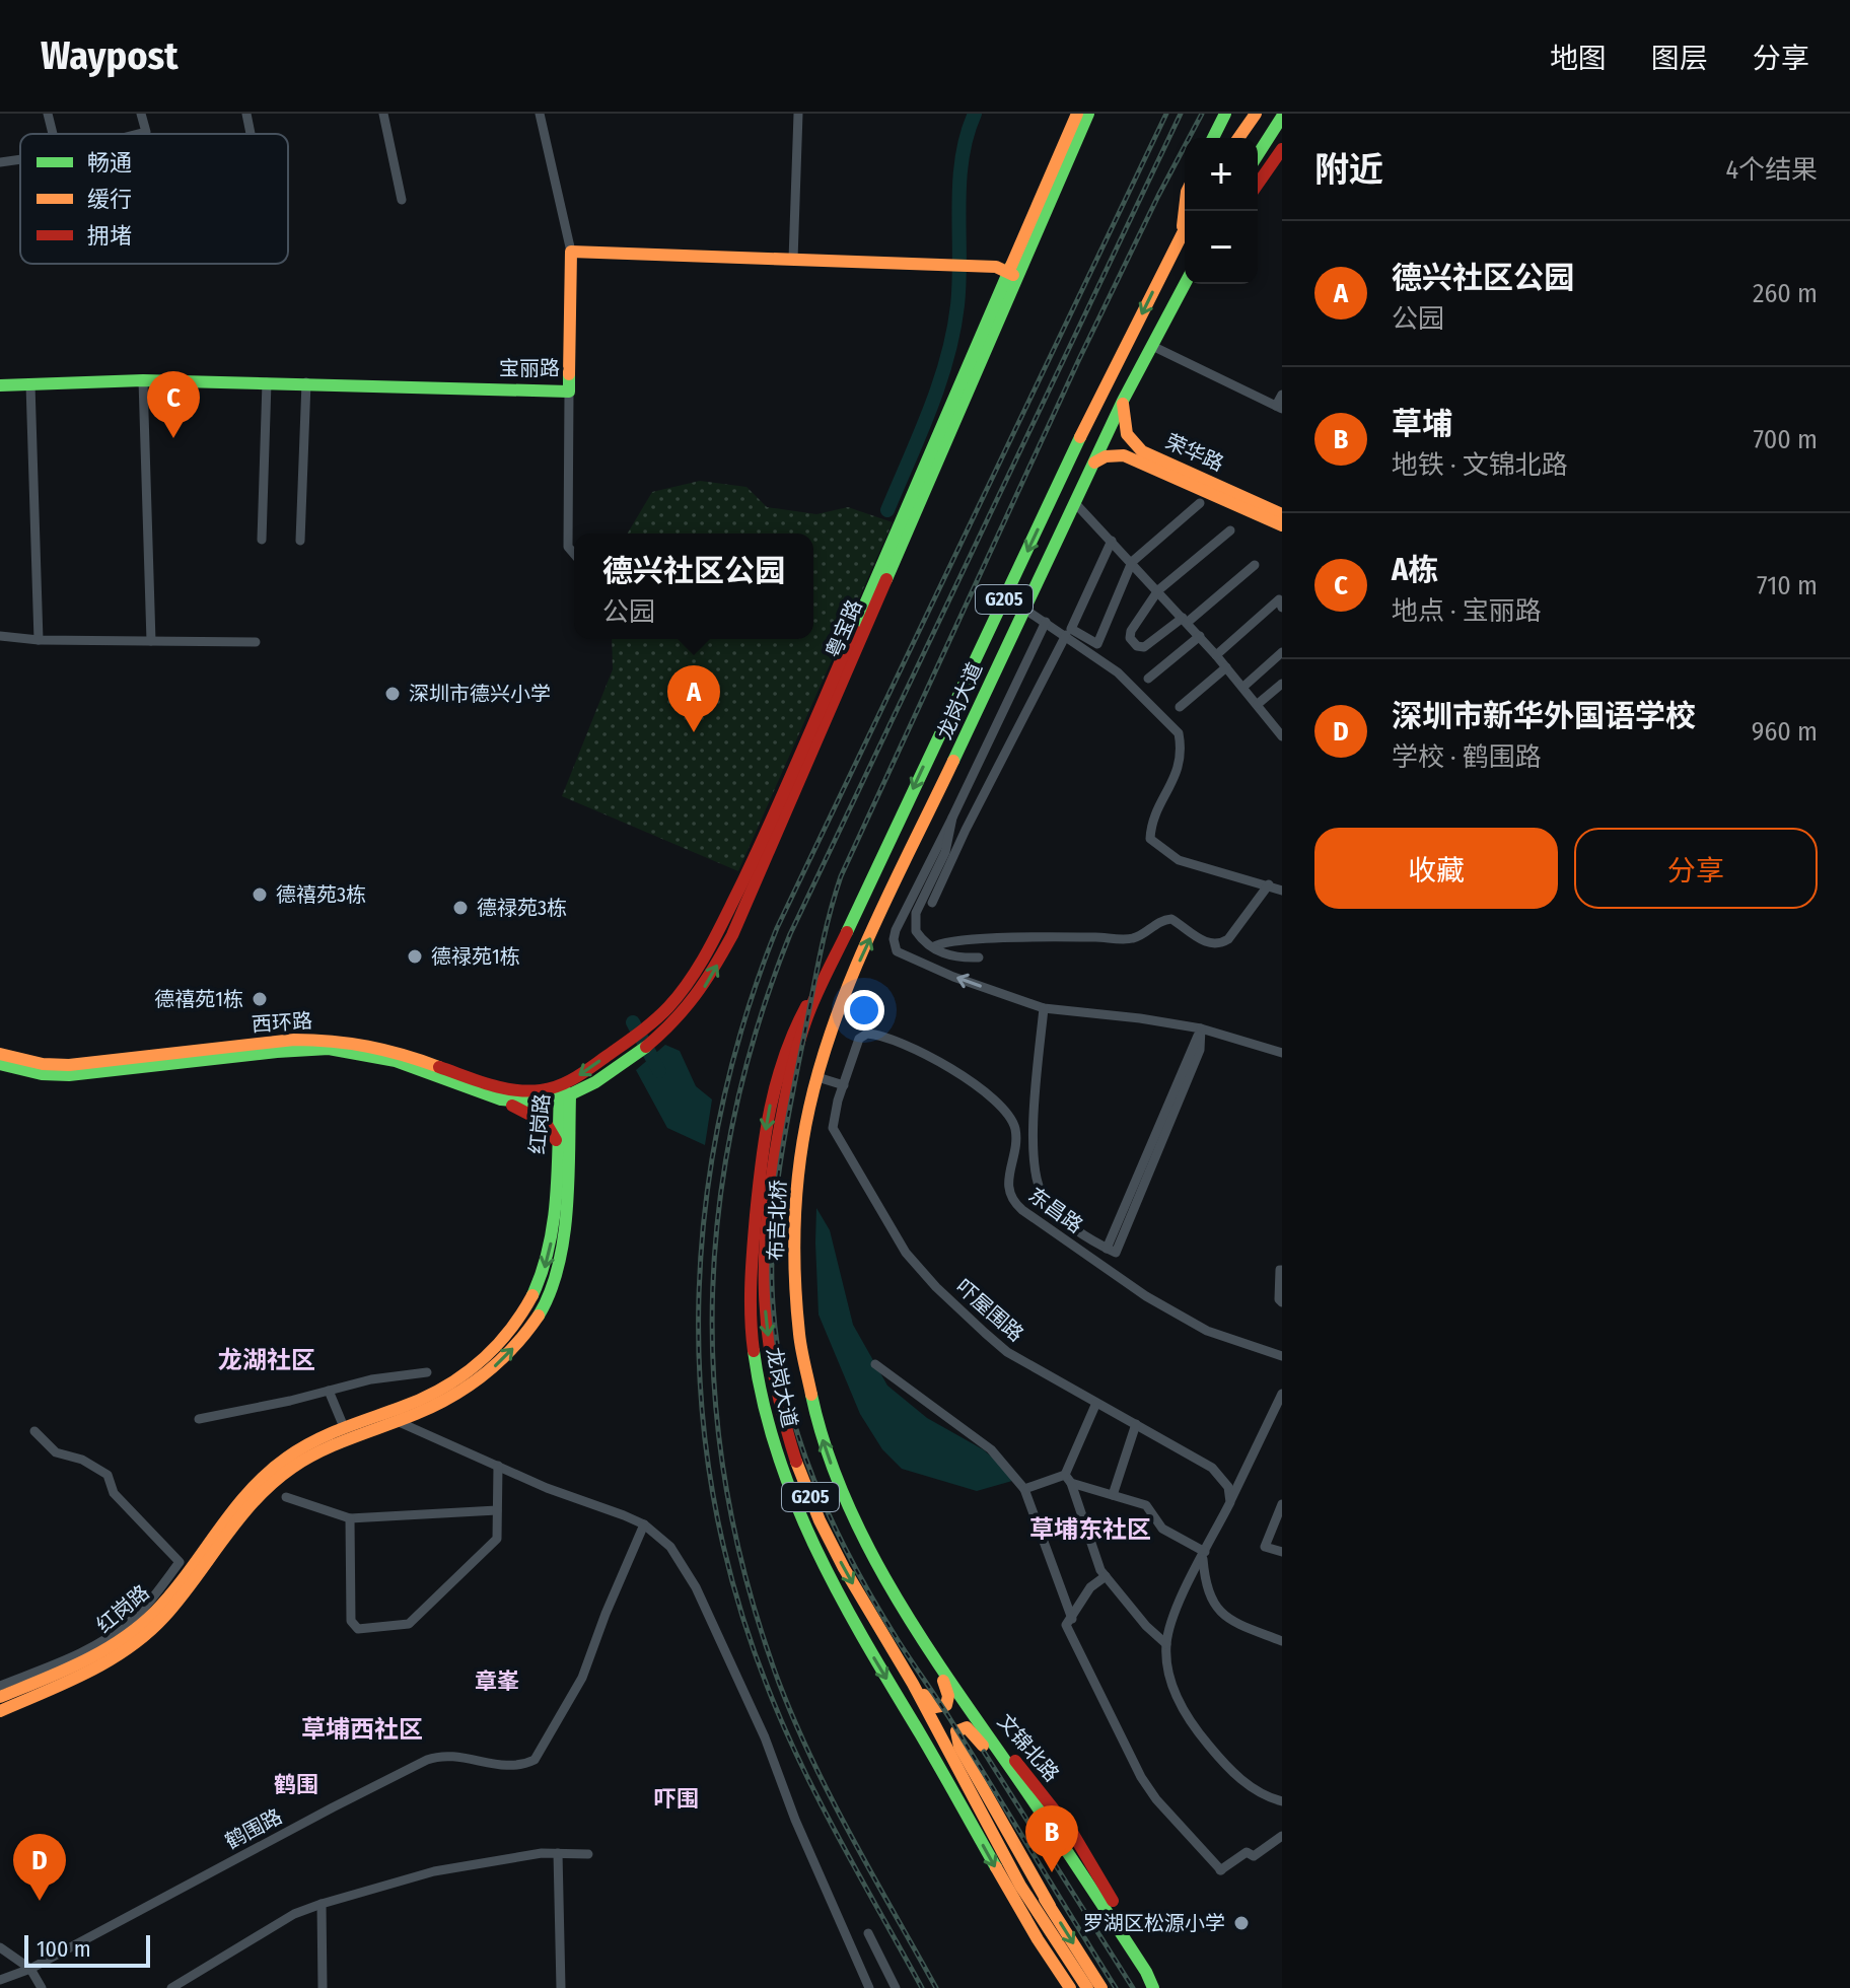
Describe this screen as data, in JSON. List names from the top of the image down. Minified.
{"streets":{"main road":["宝丽路","荣华路","G205","粤宝路","龙岗大道","西环路","红岗路","布吉北桥","文锦北路"],"street":["东昌路","吓屋围路","鹤围路"]},"crossings":[["荣华路","龙岗大道"],["G205","龙岗大道"],["粤宝路","西环路"],["粤宝路","红岗路"],["龙岗大道","布吉北桥"],["龙岗大道","文锦北路"],["西环路","红岗路"],["东昌路","吓屋围路"]],"districts":["龙湖社区","草埔东社区","章峯","草埔西社区","鹤围","吓围"],"places":["深圳市德兴小学","德禧苑3栋","德禄苑3栋","德禄苑1栋","德禧苑1栋","罗湖区松源小学"],"legend":["畅通","缓行","拥堵"],"scale_bar":"100 m","page":{"header":"Waypost","nav":["地图","图层","分享"],"heading":["附近","4个结果"],"map_buttons":["+","−"],"list":[{"mark":"A","name":"德兴社区公园","note":"公园","value":"260 m"},{"mark":"B","name":"草埔","note":"地铁 · 文锦北路","value":"700 m"},{"mark":"C","name":"A栋","note":"地点 · 宝丽路","value":"710 m"},{"mark":"D","name":"深圳市新华外国语学校","note":"学校 · 鹤围路","value":"960 m"}],"pins":["C","A","B","D"],"popup":["德兴社区公园","公园"],"buttons":["收藏","分享"],"scale":"100 m"}}
